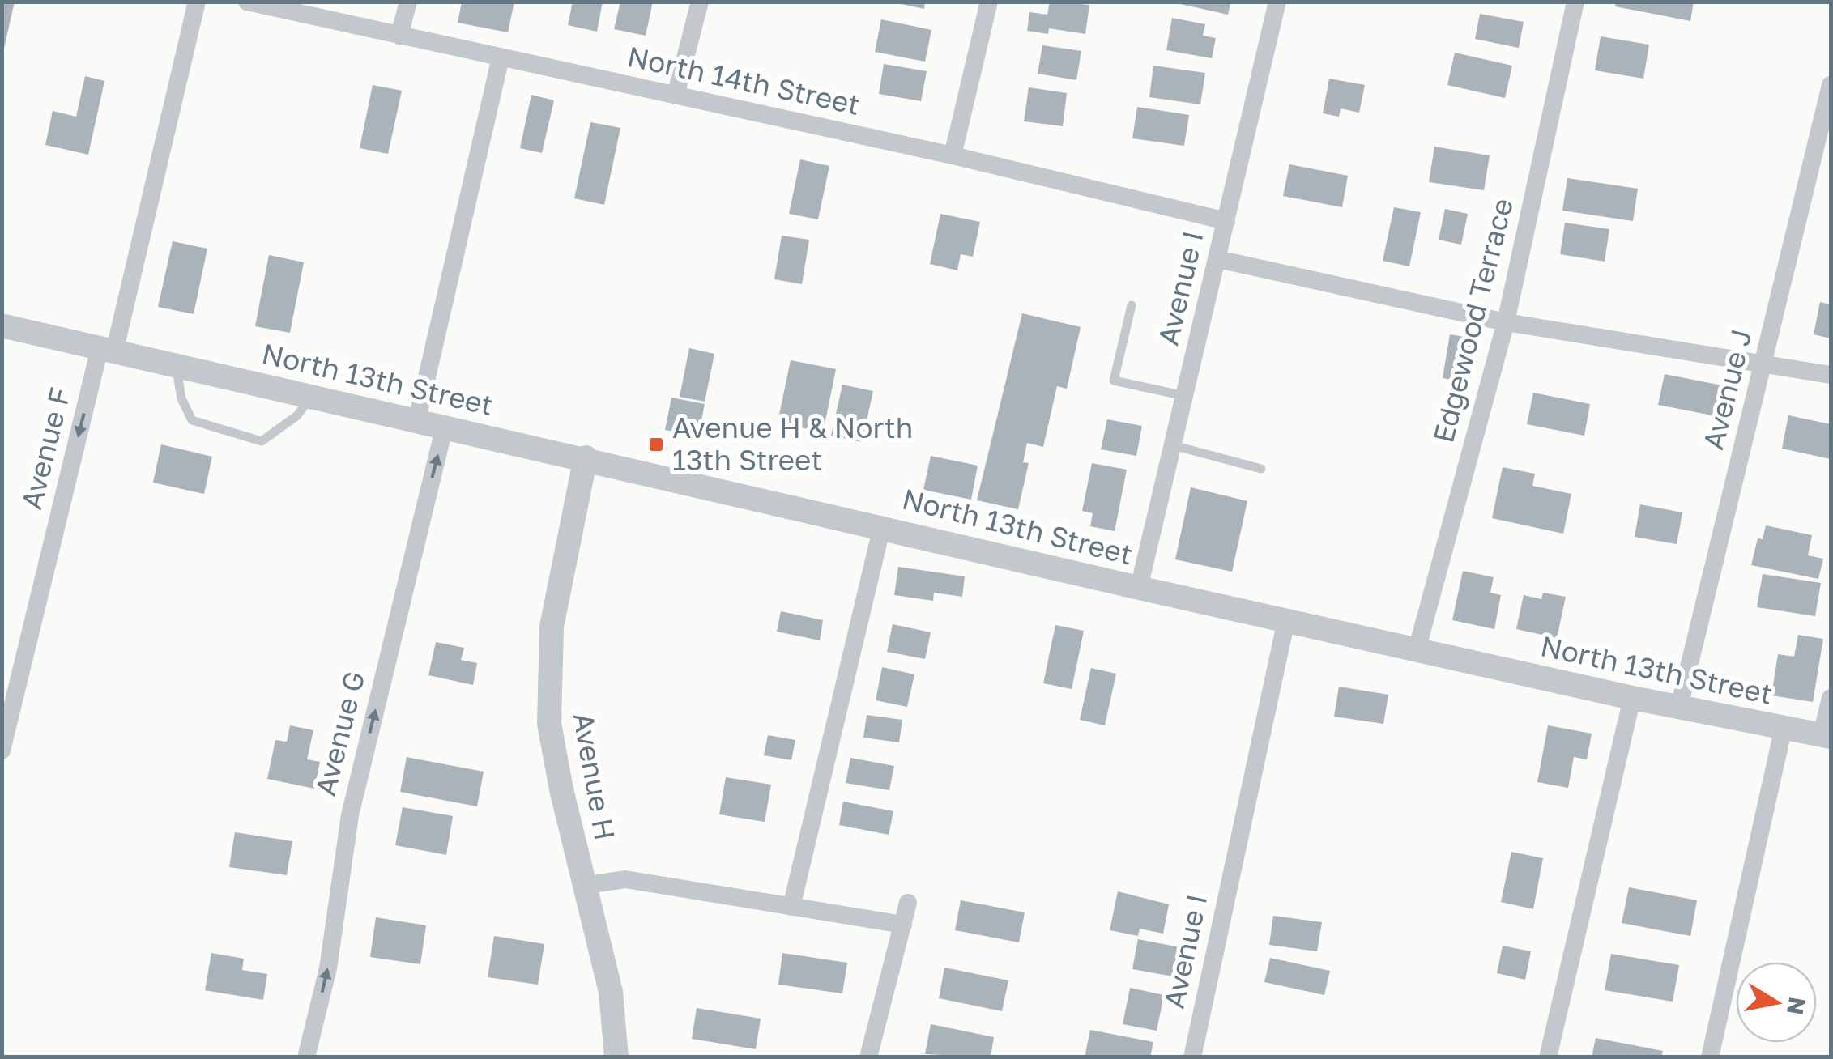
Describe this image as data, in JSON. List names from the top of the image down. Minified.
{"streets":{"street":["North 14th Street","Avenue I","Edgewood Terrace","North 13th Street","Avenue J","Avenue F","Avenue G","Avenue H"]},"crossings":[["North 14th Street","Avenue I"],["Avenue I","North 13th Street"],["Edgewood Terrace","North 13th Street"],["North 13th Street","Avenue J"],["North 13th Street","Avenue F"],["North 13th Street","Avenue G"],["North 13th Street","Avenue H"]],"one_way":["Avenue F","Avenue G"],"places":{"transit":["Avenue H & North 13th Street"]},"north":"right"}
